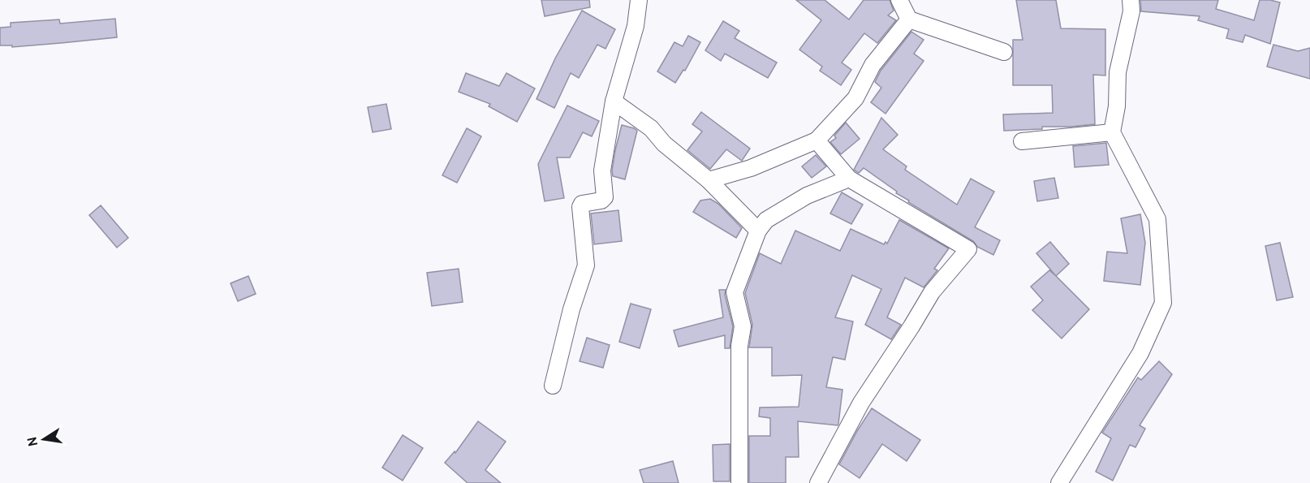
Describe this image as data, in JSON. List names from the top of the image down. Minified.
{"north":"left"}
